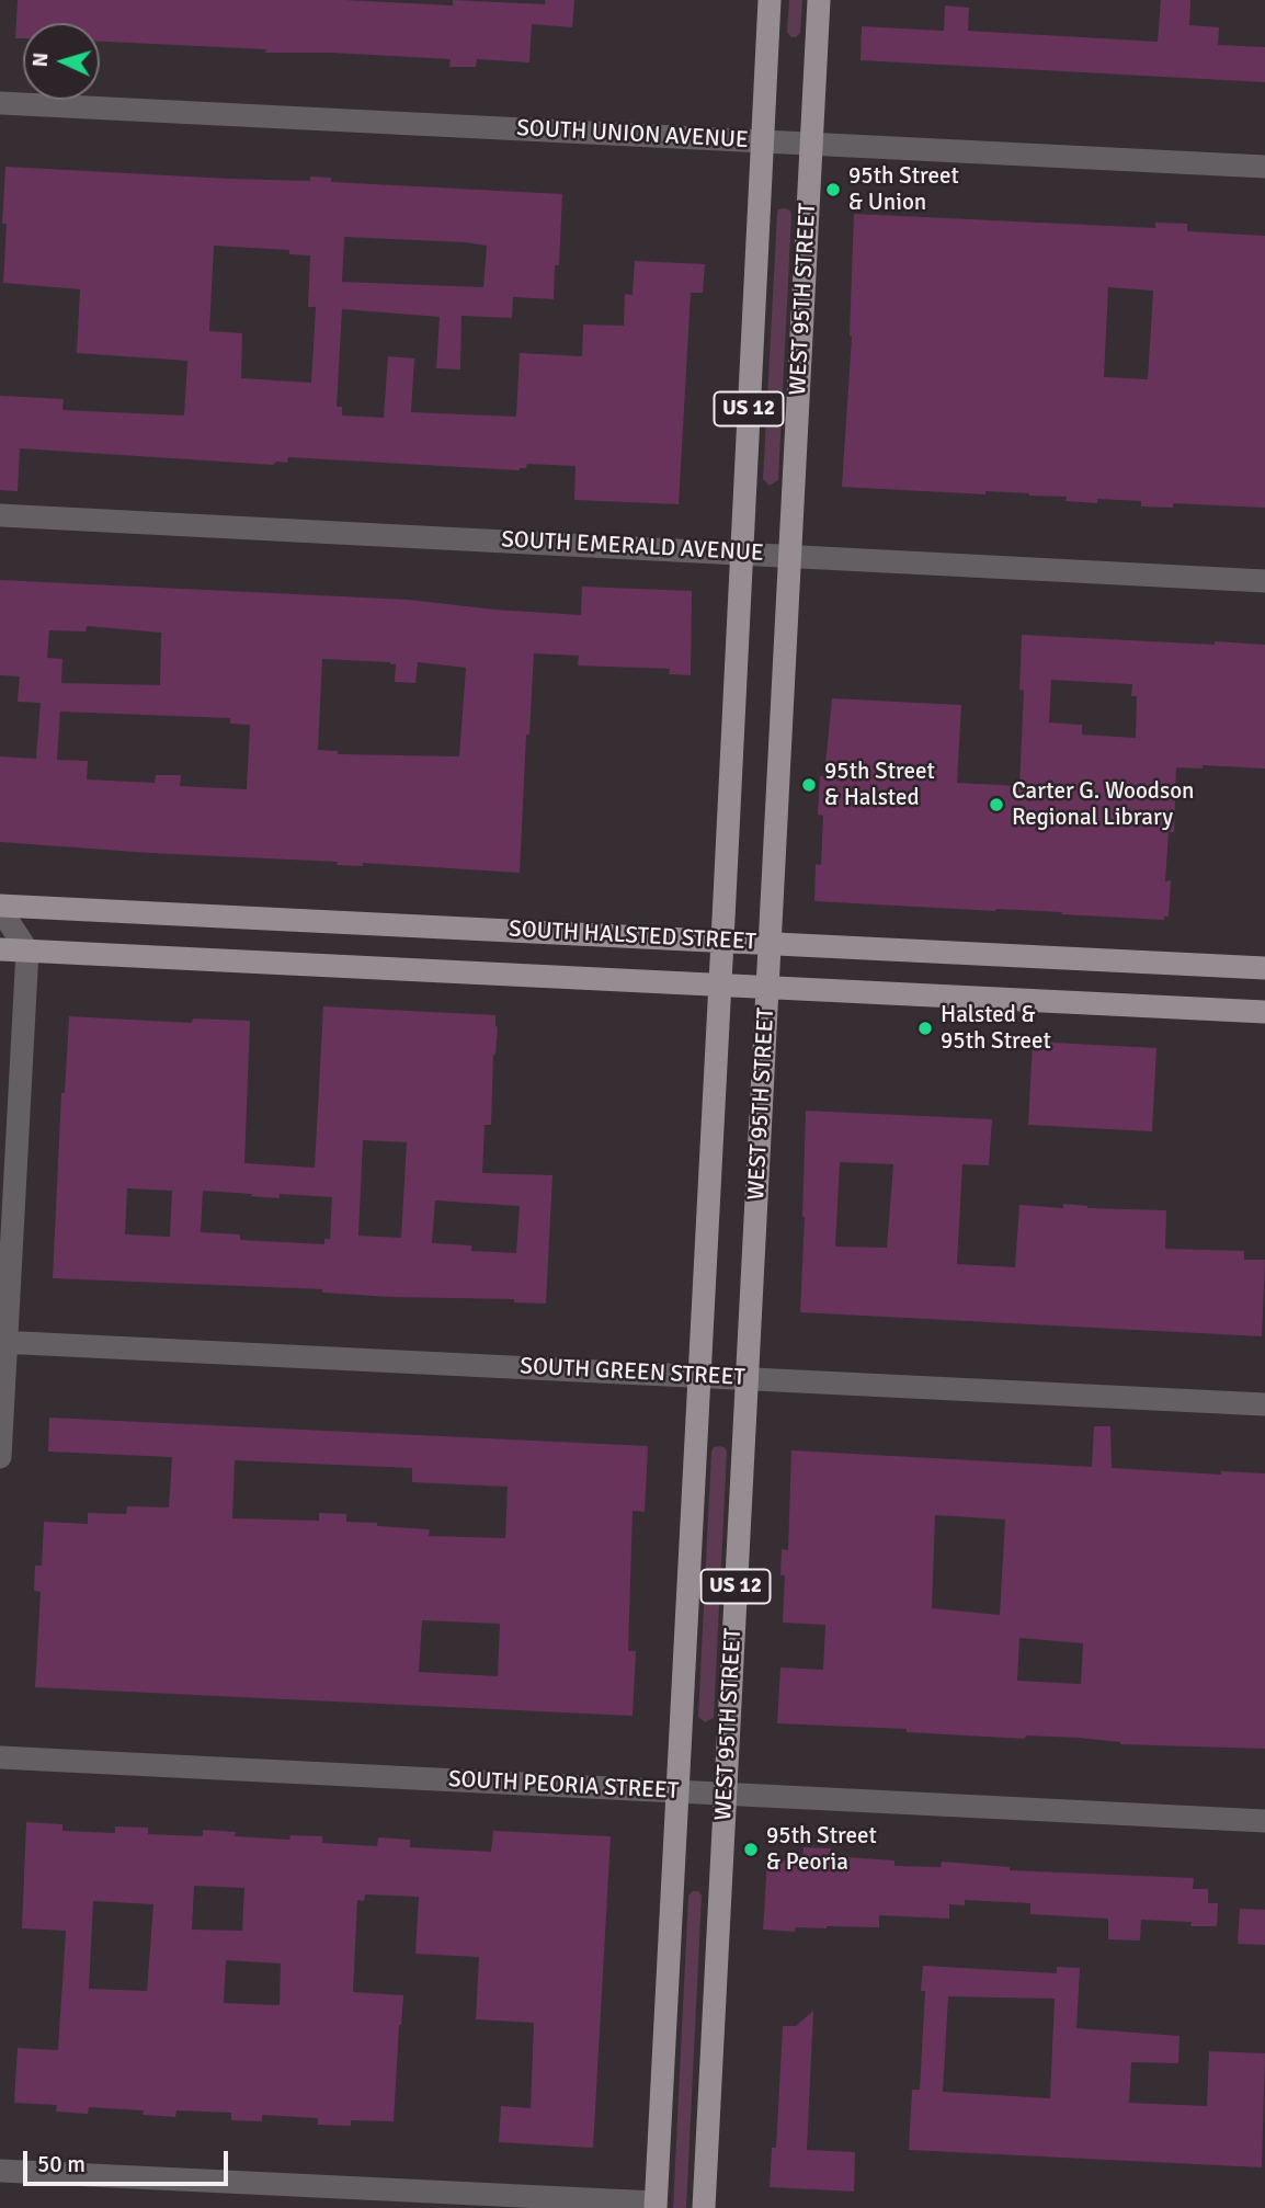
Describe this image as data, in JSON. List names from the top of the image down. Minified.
{"streets":{"main road":["WEST 95TH STREET","US 12","SOUTH HALSTED STREET"],"street":["SOUTH UNION AVENUE","SOUTH EMERALD AVENUE","SOUTH GREEN STREET","SOUTH PEORIA STREET"]},"crossings":[["SOUTH UNION AVENUE","WEST 95TH STREET"],["WEST 95TH STREET","SOUTH EMERALD AVENUE"],["WEST 95TH STREET","SOUTH HALSTED STREET"],["WEST 95TH STREET","SOUTH GREEN STREET"],["WEST 95TH STREET","SOUTH PEORIA STREET"]],"places":["95th Street & Union","95th Street & Halsted","Carter G. Woodson Regional Library","Halsted & 95th Street","95th Street & Peoria"],"scale_bar":"50 m","north":"left"}
